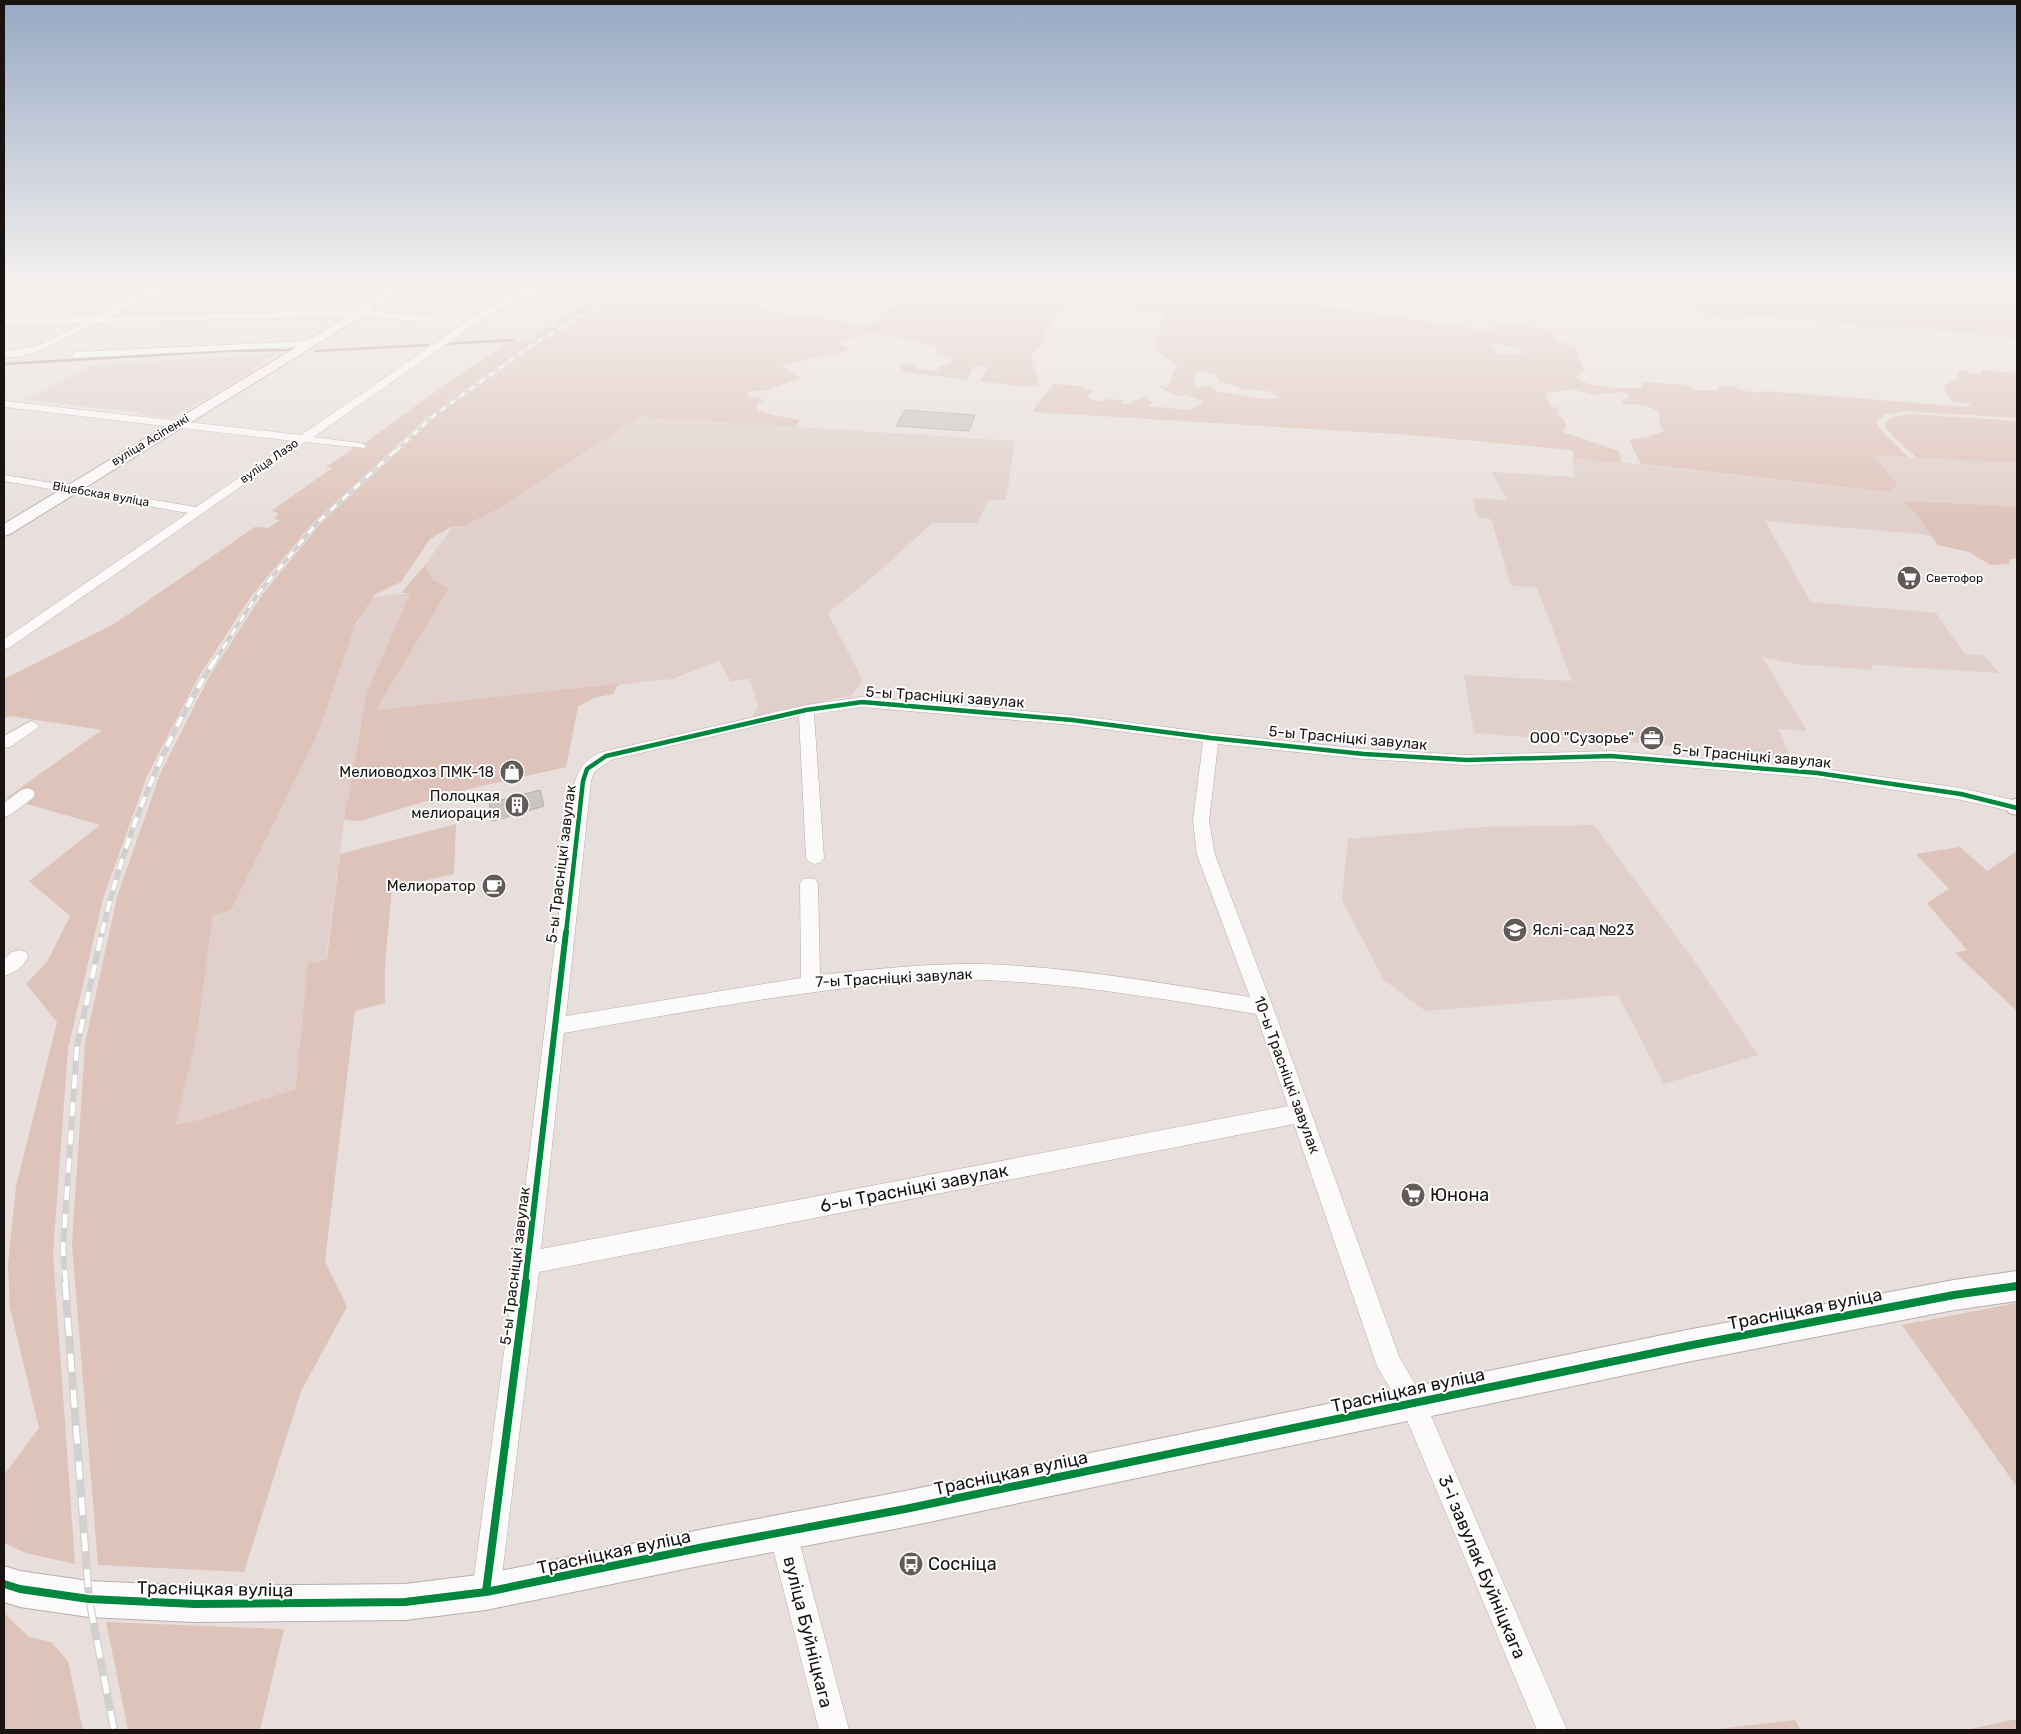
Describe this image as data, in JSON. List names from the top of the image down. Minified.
{"streets":{"street":["вуліца Асіпенкі","вуліца Лазо","Віцебская вуліца","5-ы Трасніцкі завулак","7-ы Трасніцкі завулак","10-ы Трасніцкі завулак","6-ы Трасніцкі завулак","Трасніцкая вуліца","3-і завулак Буйніцкага","вуліца Буйніцкага"]},"crossings":[["вуліца Асіпенкі","Віцебская вуліца"],["вуліца Лазо","Віцебская вуліца"],["5-ы Трасніцкі завулак","7-ы Трасніцкі завулак"],["5-ы Трасніцкі завулак","10-ы Трасніцкі завулак"],["5-ы Трасніцкі завулак","6-ы Трасніцкі завулак"],["5-ы Трасніцкі завулак","Трасніцкая вуліца"],["7-ы Трасніцкі завулак","10-ы Трасніцкі завулак"],["10-ы Трасніцкі завулак","6-ы Трасніцкі завулак"],["10-ы Трасніцкі завулак","Трасніцкая вуліца"],["10-ы Трасніцкі завулак","3-і завулак Буйніцкага"],["Трасніцкая вуліца","3-і завулак Буйніцкага"],["Трасніцкая вуліца","вуліца Буйніцкага"]],"places":{"supermarket":["Светофор","Юнона"],"office":["ООО \"Сузорье\""],"shop":["Мелиоводхоз ПМК-18"],"building":["Полоцкая мелиорация"],"cafe":["Мелиоратор"],"school or university":["Яслі-сад №23"],"bus stop":["Сосніца"]}}
